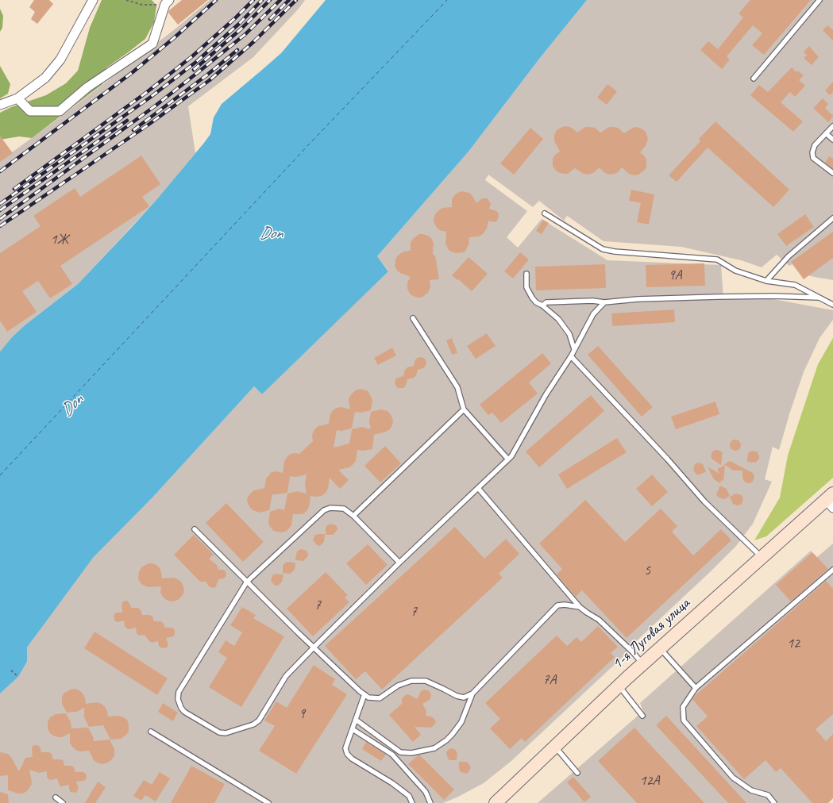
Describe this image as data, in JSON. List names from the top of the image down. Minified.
{"streets":{"main road":["1-я Луговая улица"]},"water":["Don"],"house_numbers":["1Ж","9А","5","7","7","12","7А","9","12А"]}
